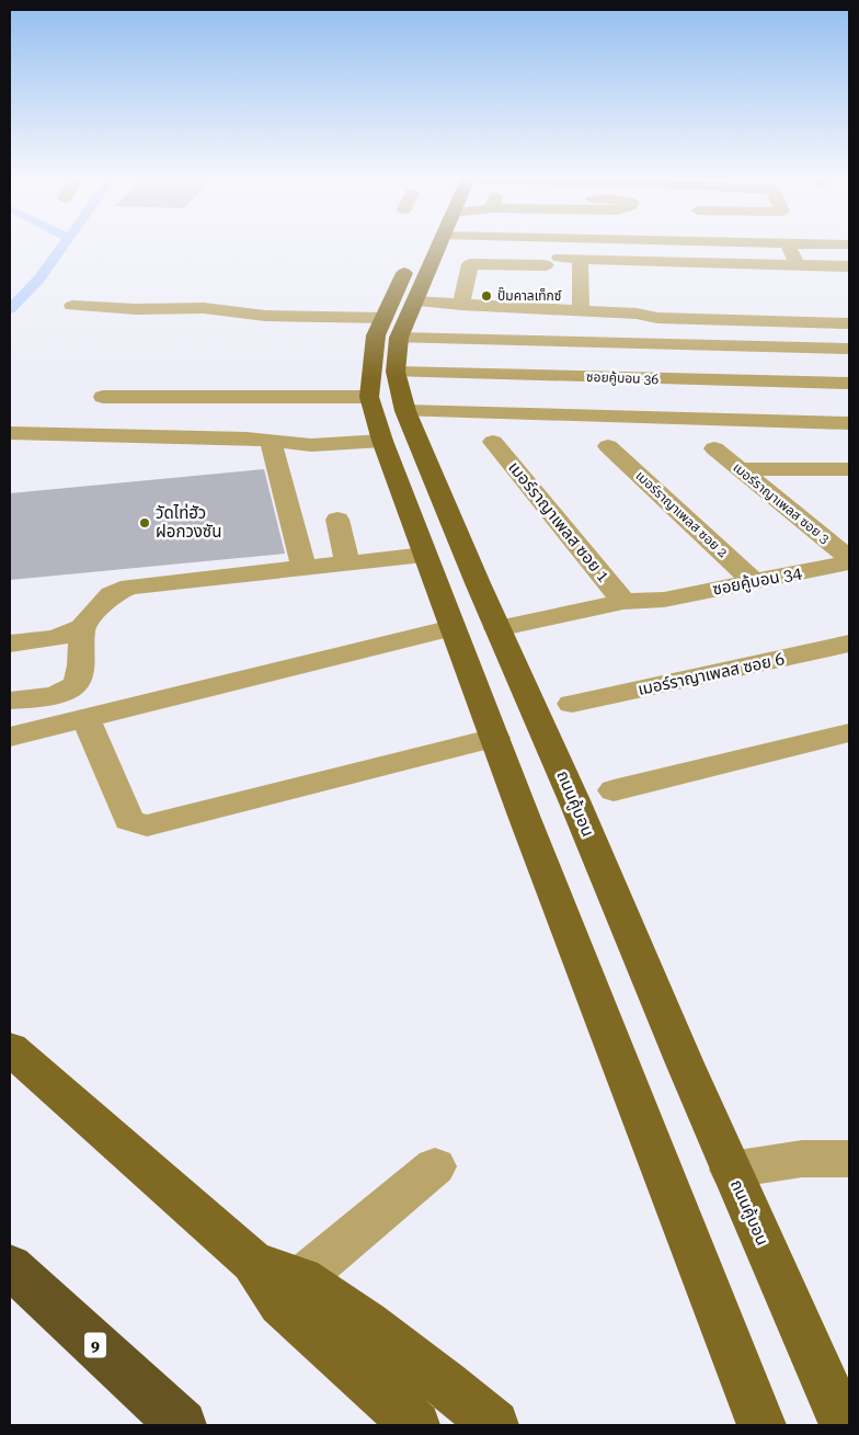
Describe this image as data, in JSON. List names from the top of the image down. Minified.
{"streets":{"highway":["9"],"main road":["ถนนคู้บอน"],"street":["ซอยคู้บอน 36","เมอร์ราญาเพลส ซอย 3","เมอร์ราญาเพลส ซอย 2","เมอร์ราญาเพลส ซอย 1","ซอยคู้บอน 34","เมอร์ราญาเพลส ซอย 6"]},"crossings":[["ซอยคู้บอน 36","ถนนคู้บอน"],["เมอร์ราญาเพลส ซอย 2","ซอยคู้บอน 34"],["เมอร์ราญาเพลส ซอย 1","ซอยคู้บอน 34"],["ซอยคู้บอน 34","ถนนคู้บอน"]],"places":["ปั๊มคาลเท็กซ์","วัดไท่ฮัว ฝอกวงซัน"]}
